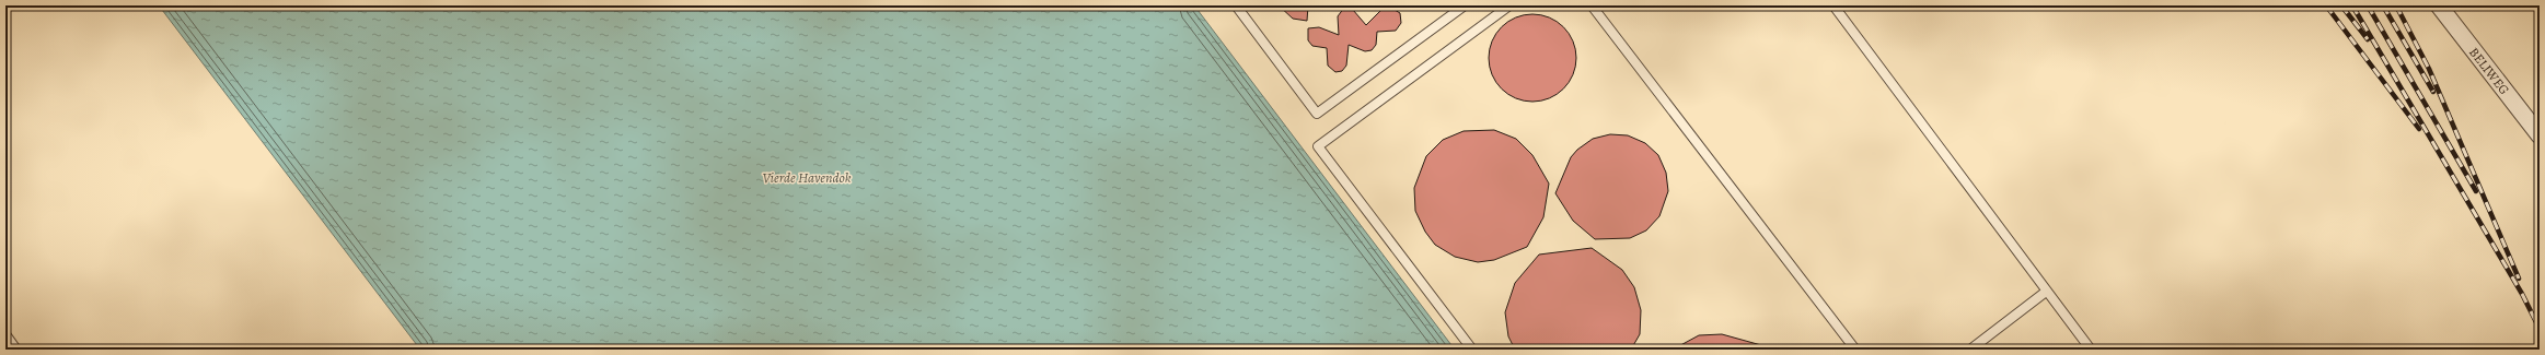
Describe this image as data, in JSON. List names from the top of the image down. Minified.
{"streets":{"street":["BELIWEG"]},"water":["Vierde Havendok"]}
